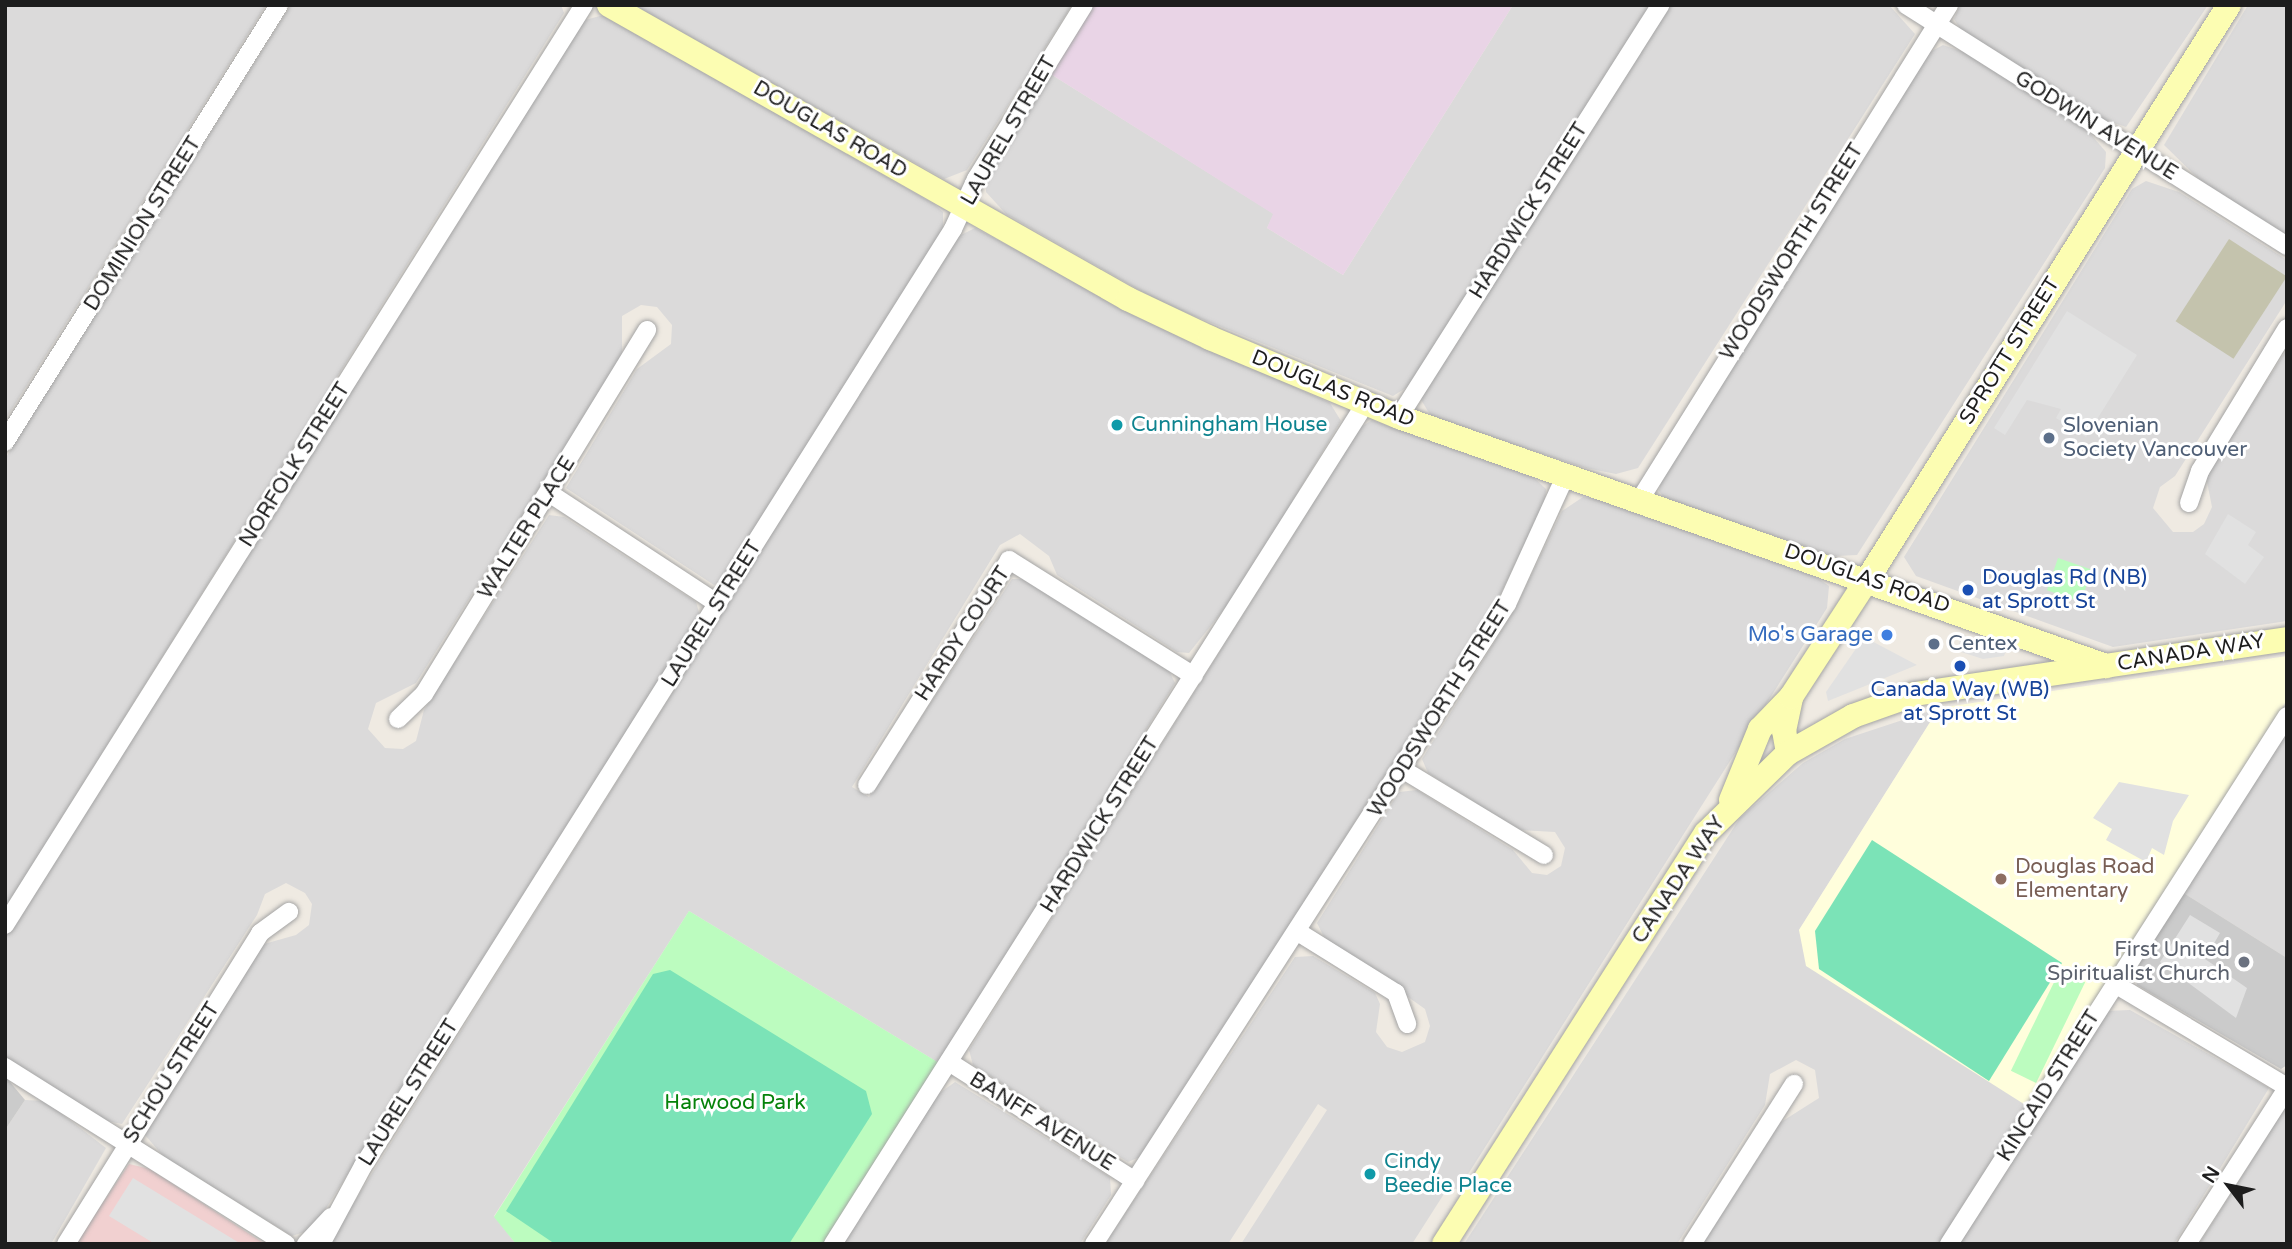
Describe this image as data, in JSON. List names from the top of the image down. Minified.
{"streets":{"main road":["DOUGLAS ROAD","SPROTT STREET","CANADA WAY"],"street":["GODWIN AVENUE","LAUREL STREET","HARDWICK STREET","DOMINION STREET","WOODSWORTH STREET","NORFOLK STREET","WALTER PLACE","HARDY COURT","SCHOU STREET","KINCAID STREET","BANFF AVENUE"]},"crossings":[["GODWIN AVENUE","WOODSWORTH STREET"],["GODWIN AVENUE","SPROTT STREET"],["DOUGLAS ROAD","LAUREL STREET"],["DOUGLAS ROAD","HARDWICK STREET"],["DOUGLAS ROAD","WOODSWORTH STREET"],["DOUGLAS ROAD","SPROTT STREET"],["DOUGLAS ROAD","CANADA WAY"],["HARDWICK STREET","HARDY COURT"],["HARDWICK STREET","BANFF AVENUE"],["WOODSWORTH STREET","BANFF AVENUE"],["SPROTT STREET","CANADA WAY"]],"parks":["Harwood Park"],"places":["Cunningham House","Slovenian Society Vancouver","Douglas Rd (NB) at Sprott St","Mo's Garage","Centex","Canada Way (WB) at Sprott St","Douglas Road Elementary","First United Spiritualist Church","Cindy Beedie Place"],"north":"top left"}
